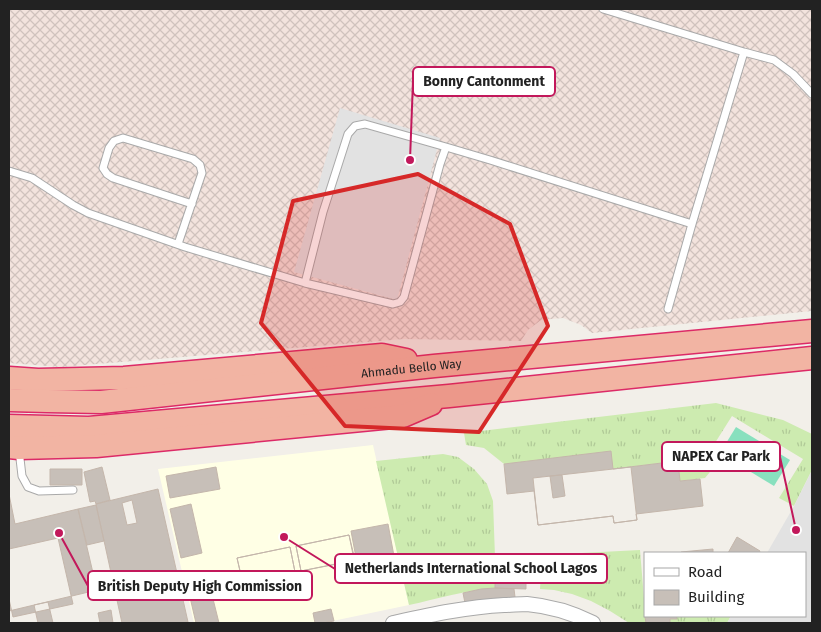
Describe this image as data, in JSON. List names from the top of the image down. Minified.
{"streets":{"highway":["Ahmadu Bello Way"]},"places":["Bonny Cantonment","NAPEX Car Park","British Deputy High Commission","Netherlands International School Lagos"],"legend":["Road","Building"]}
